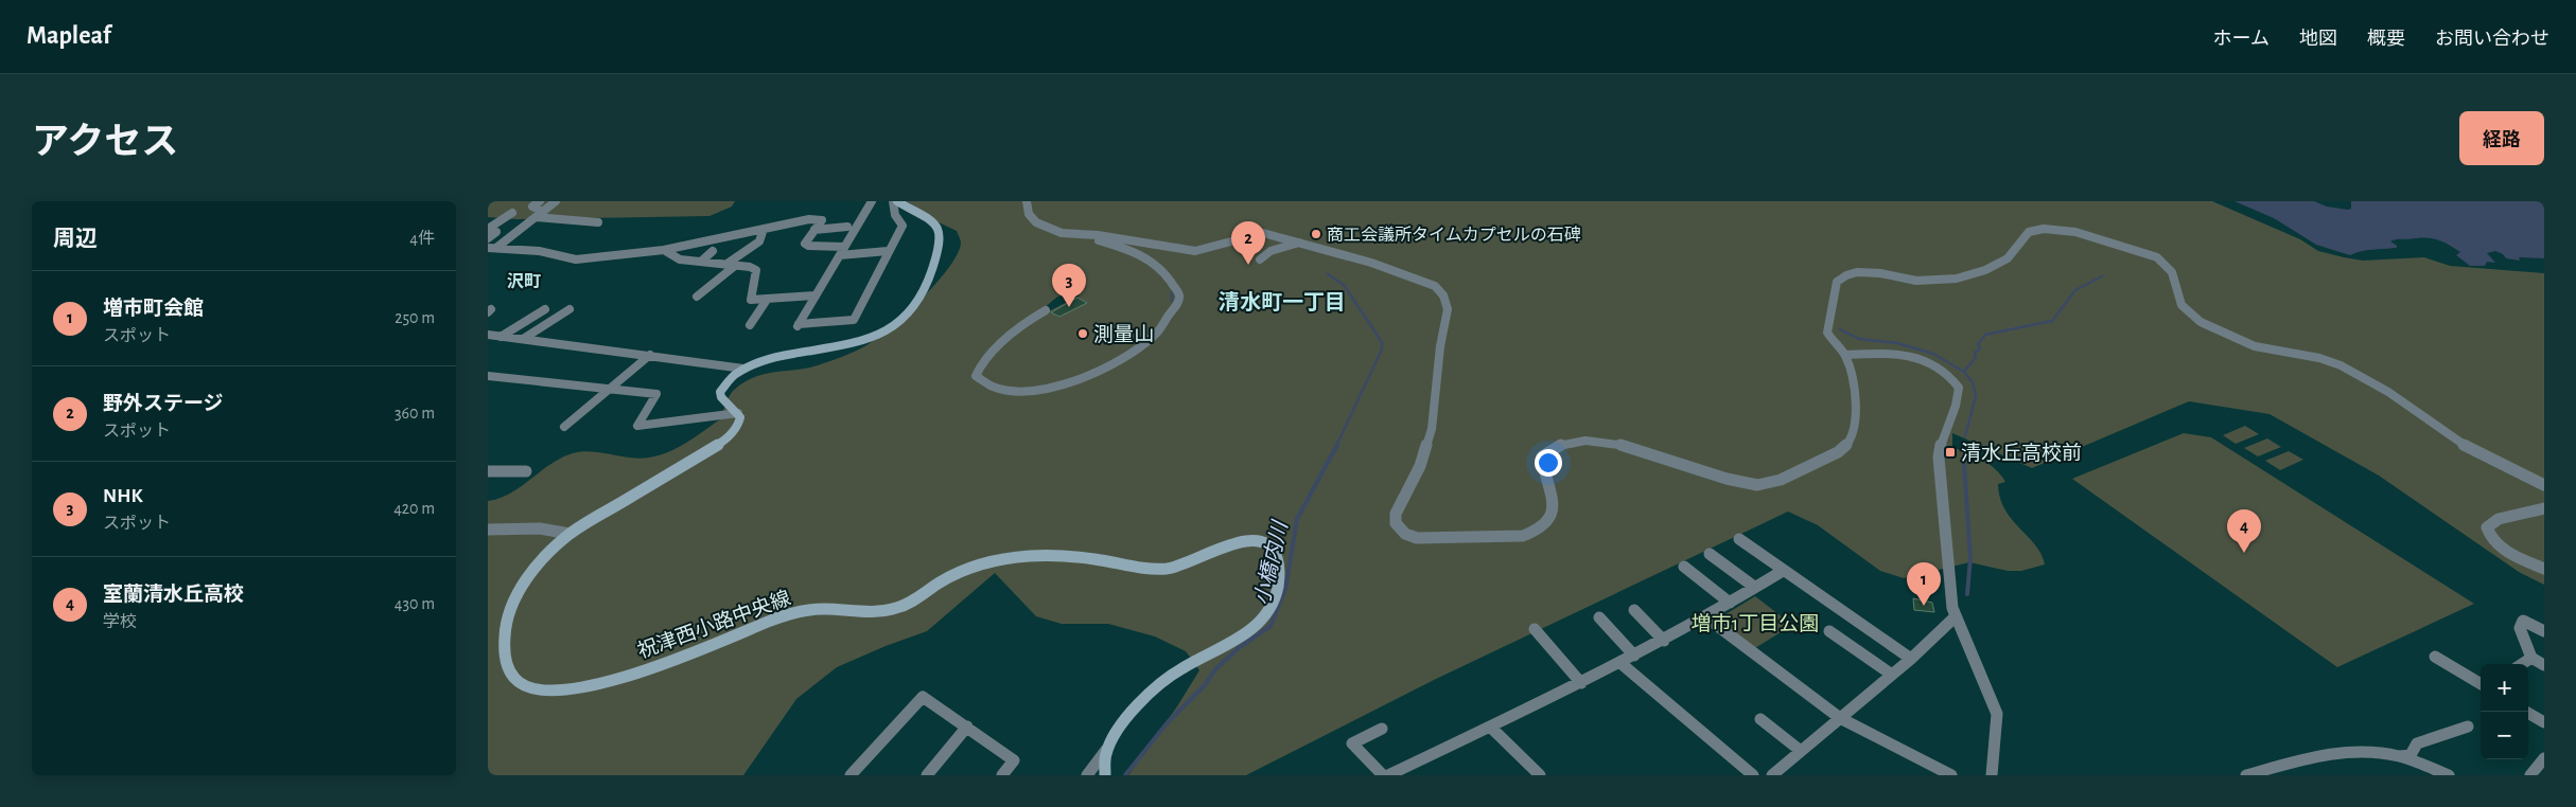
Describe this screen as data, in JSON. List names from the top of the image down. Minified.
{"streets":{"main road":["祝津西小路中央線"]},"districts":["沢町","清水町一丁目"],"water":["小橋内川"],"parks":["増市1丁目公園"],"places":{"other":["商工会議所タイムカプセルの石碑","測量山"],"transit":["清水丘高校前"]},"page":{"header":"Mapleaf","nav":["ホーム","地図","概要","お問い合わせ"],"title":"アクセス","buttons":"経路","heading":["周辺","4件"],"pins":["2","3","4","1"],"list":[{"mark":"1","name":"増市町会館","note":"スポット","value":"250 m"},{"mark":"2","name":"野外ステージ","note":"スポット","value":"360 m"},{"mark":"3","name":"NHK","note":"スポット","value":"420 m"},{"mark":"4","name":"室蘭清水丘高校","note":"学校","value":"430 m"}],"map_buttons":["+","−"]}}
